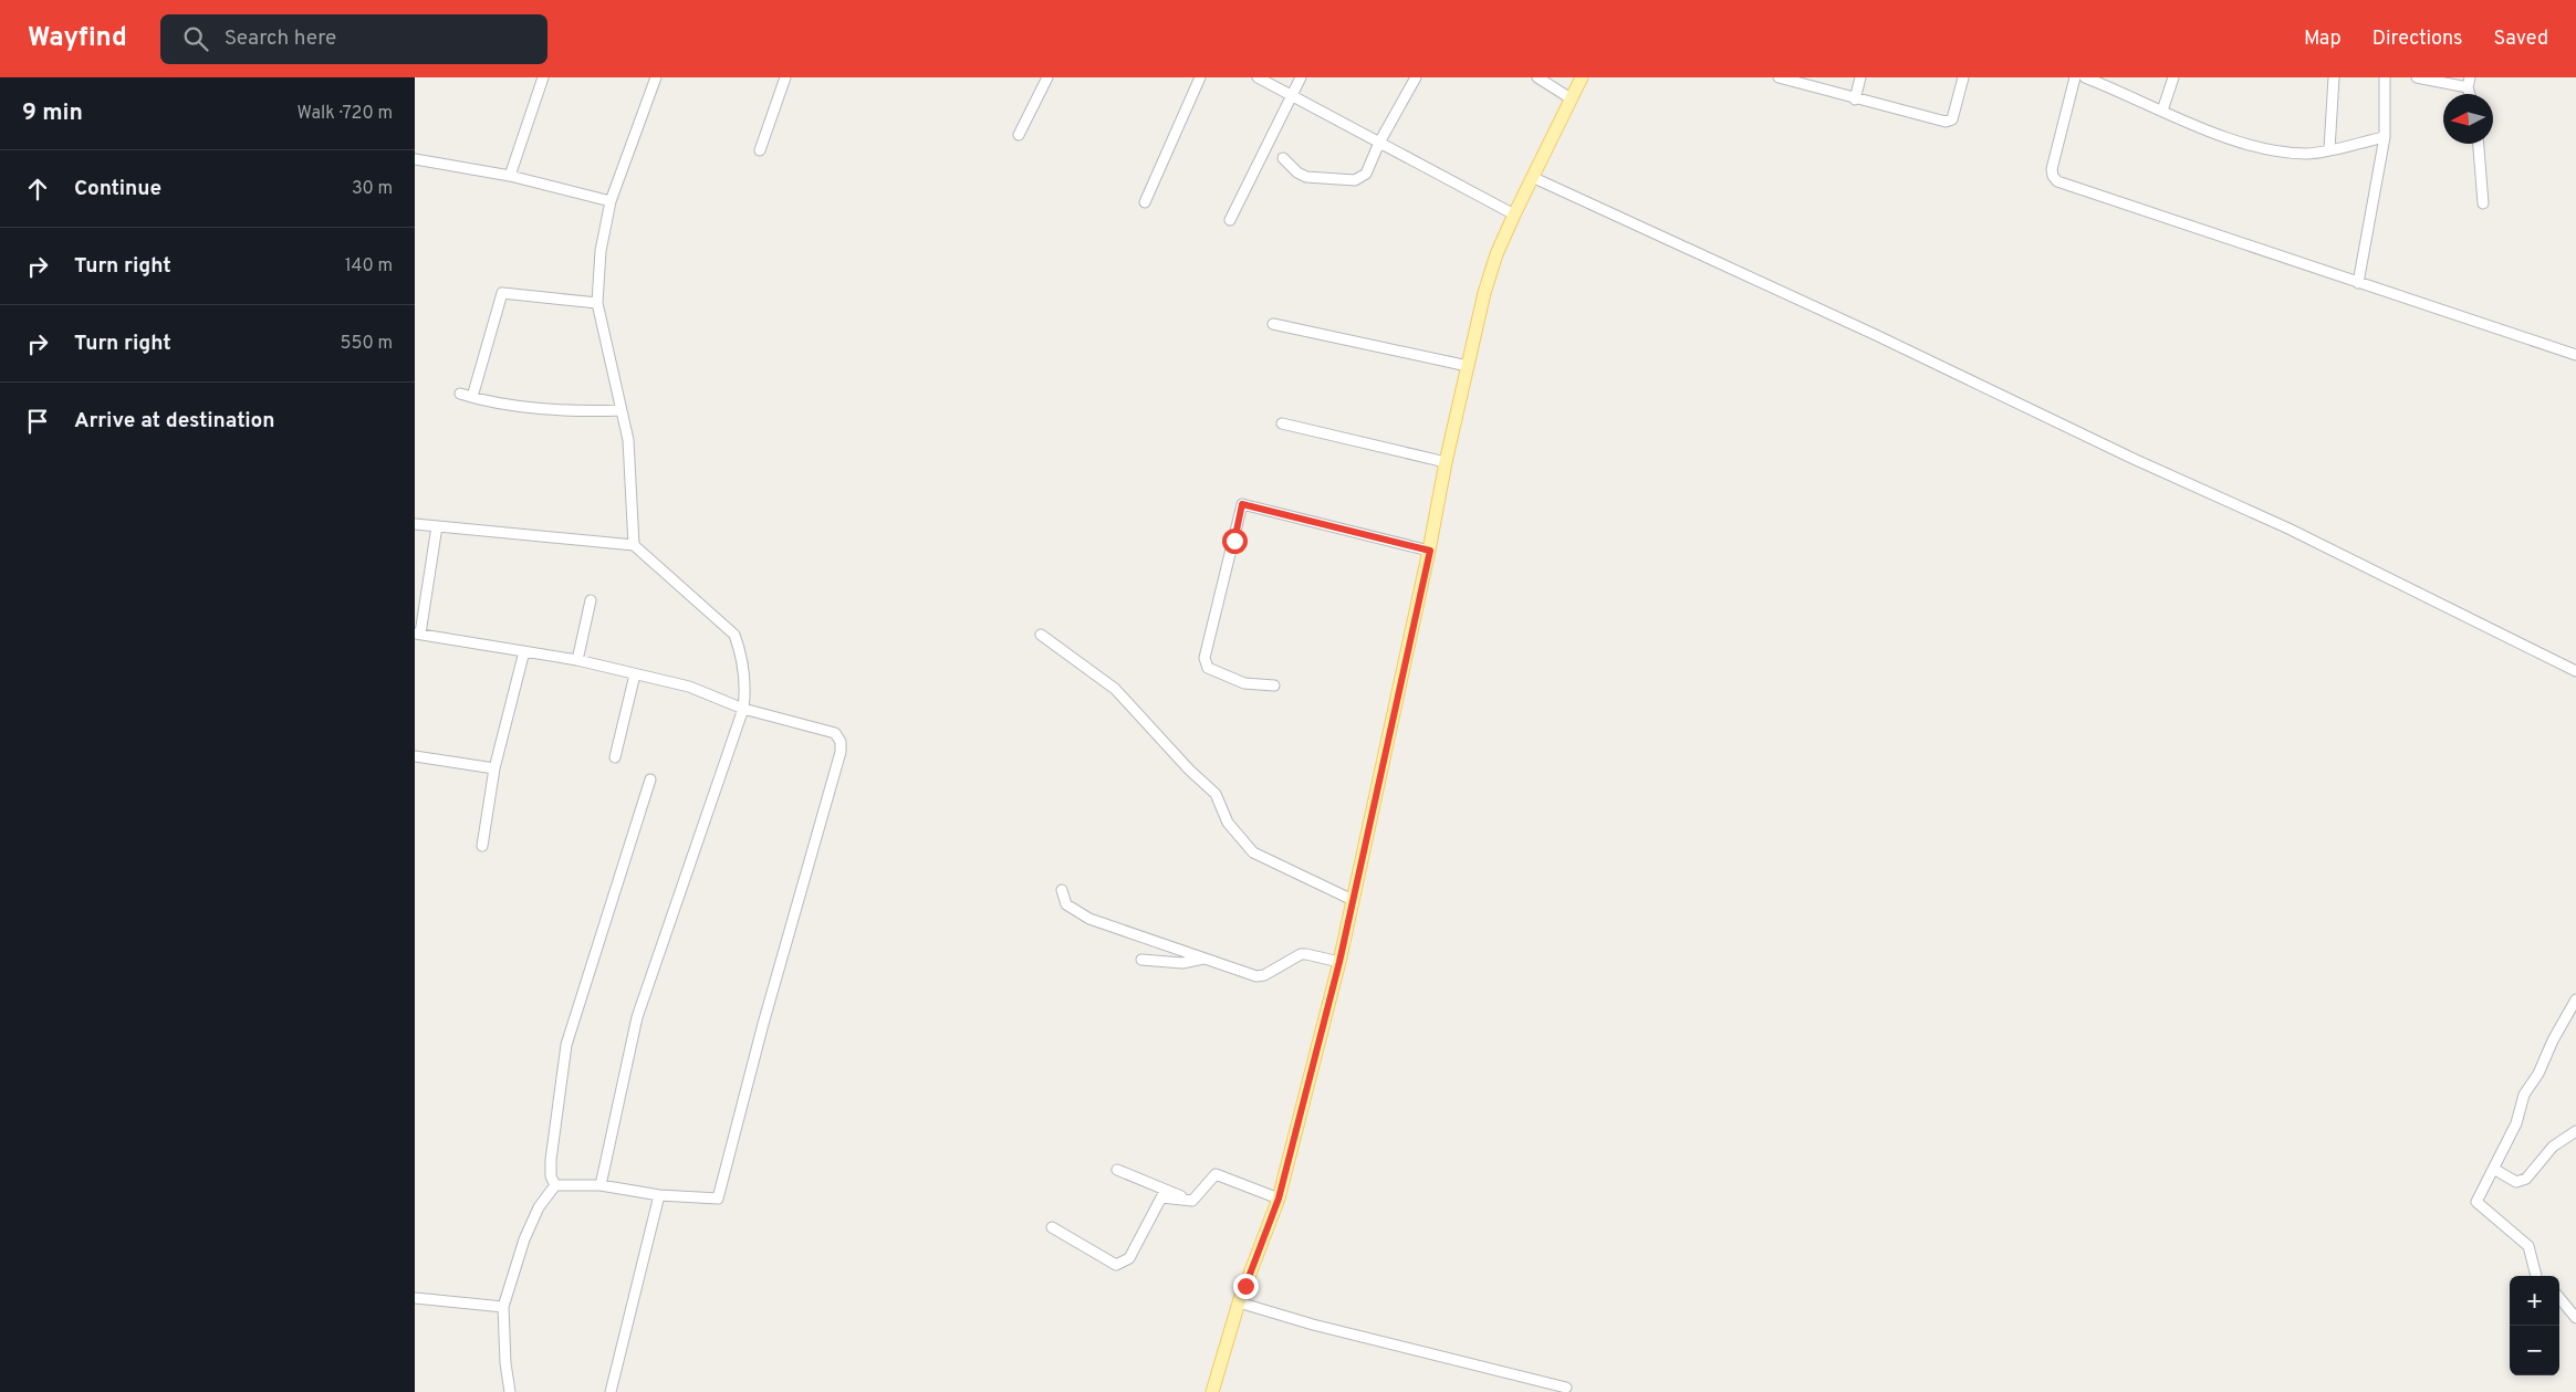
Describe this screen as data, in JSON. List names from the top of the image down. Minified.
{"north":"left","page":{"header":"Wayfind","search":"Search here","nav":["Map","Directions","Saved"],"heading":["9 min","Walk · 720 m"],"list":[["Continue","30 m"],["Turn right","140 m"],["Turn right","550 m"],"Arrive at destination"],"map_buttons":["+","−"]}}
